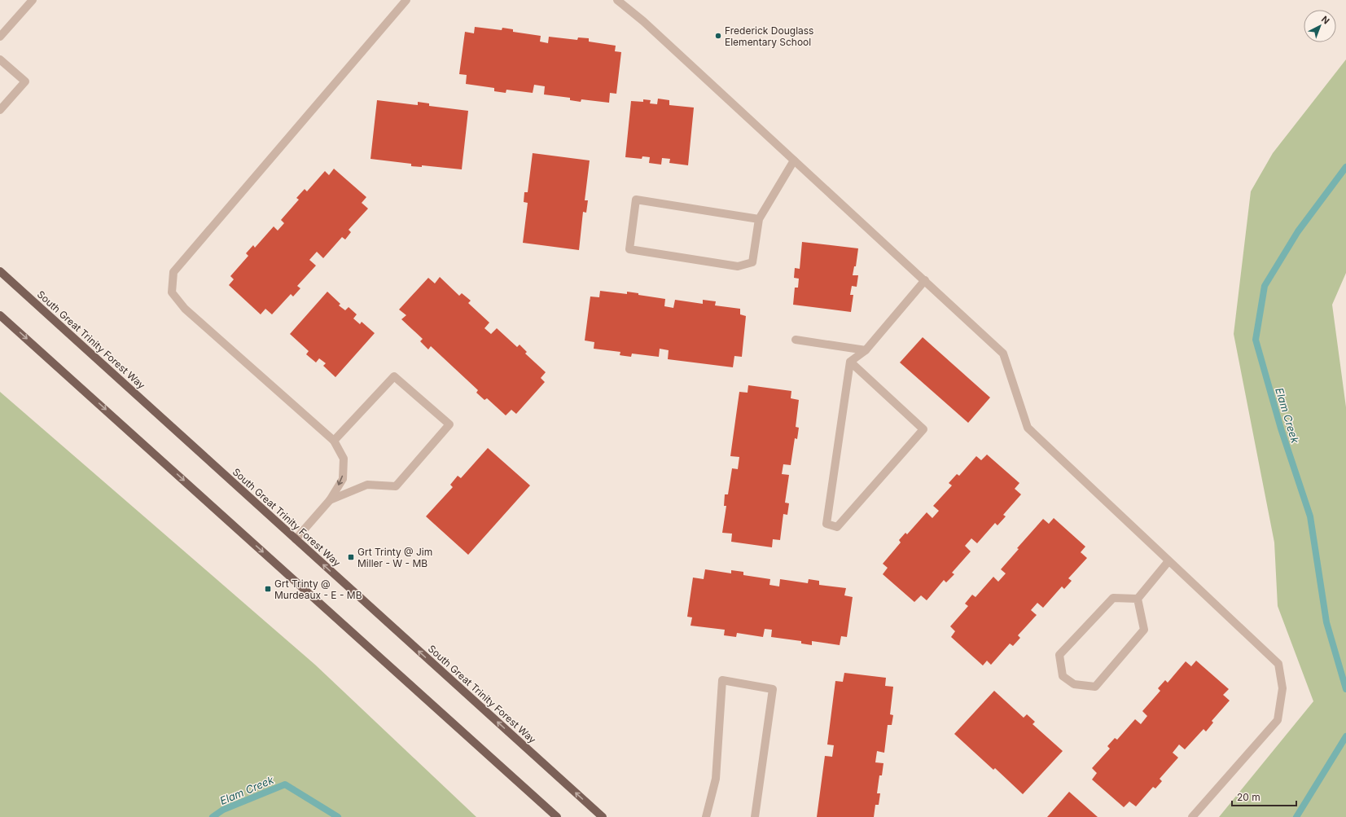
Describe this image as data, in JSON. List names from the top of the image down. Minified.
{"streets":{"main road":["South Great Trinity Forest Way"]},"water":["Elam Creek"],"places":{"other":["Frederick Douglass Elementary School"],"transit":["Grt Trinty @ Jim Miller - W - MB","Grt Trinty @ Murdeaux - E - MB"]},"scale_bar":"20 m","north":"top right"}
